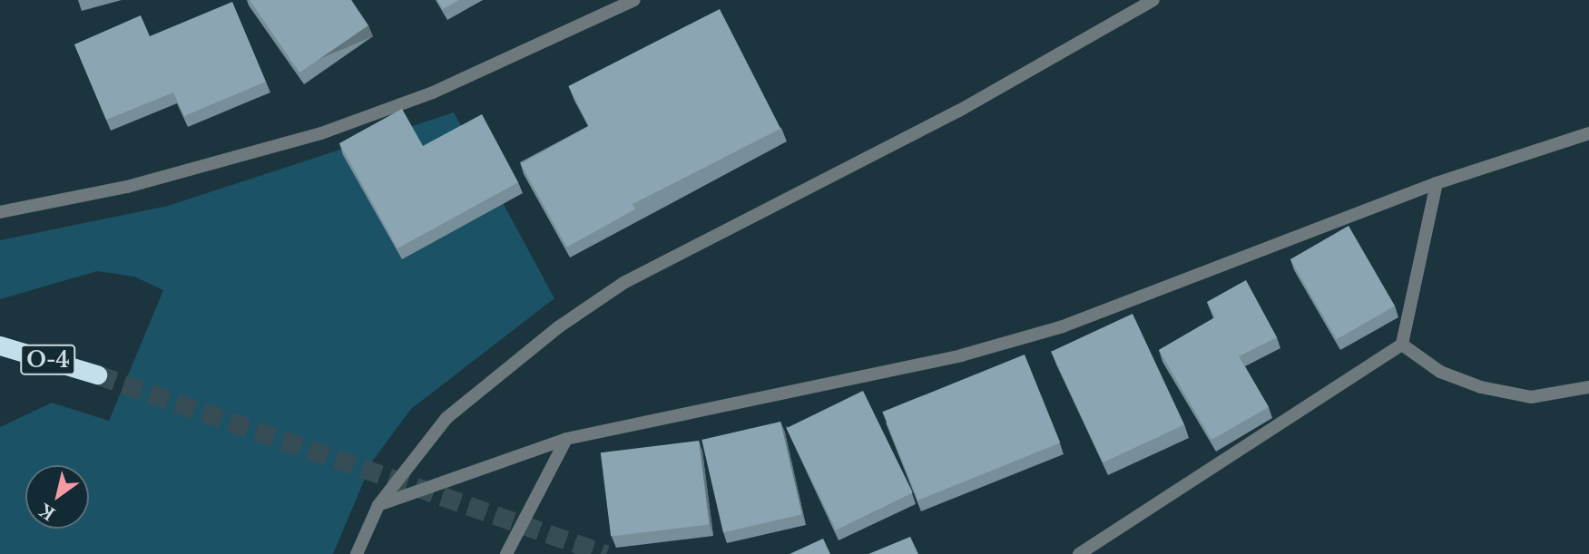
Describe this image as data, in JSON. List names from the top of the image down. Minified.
{"streets":{"highway":["O-4"]},"north":"bottom left"}
